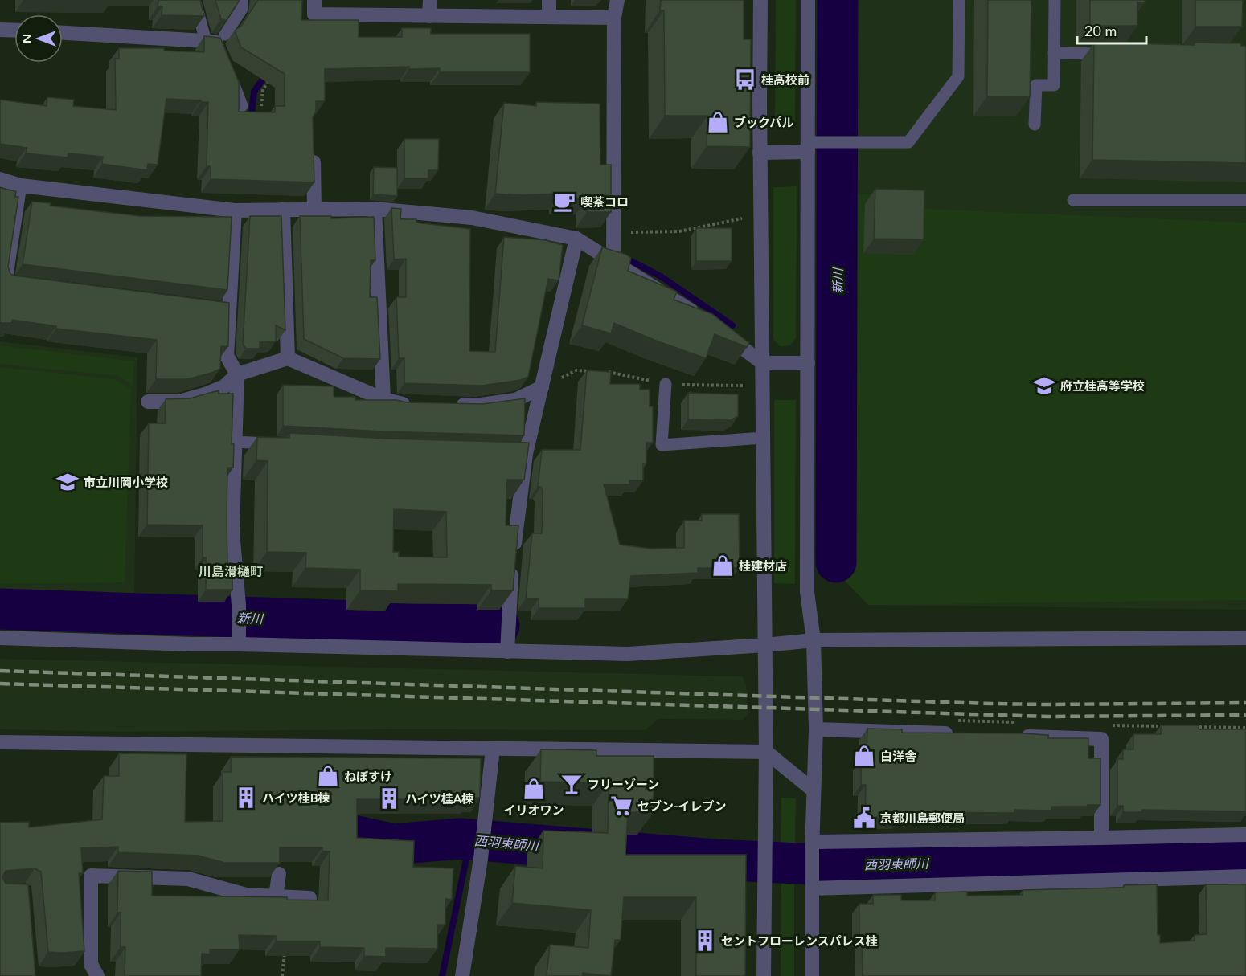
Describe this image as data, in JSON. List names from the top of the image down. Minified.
{"districts":["川島滑樋町"],"water":["新川","西羽束師川"],"places":{"bus stop":["桂高校前"],"shop":["ブックパル","桂建材店","白洋舎","ねぼすけ","イリオワン"],"cafe":["喫茶コロ"],"school or university":["府立桂高等学校","市立川岡小学校"],"bar":["フリーゾーン"],"building":["ハイツ桂B棟","ハイツ桂A棟","セントフローレンスパレス桂"],"supermarket":["セブン-イレブン"],"public building":["京都川島郵便局"]},"scale_bar":"20 m","north":"left"}
